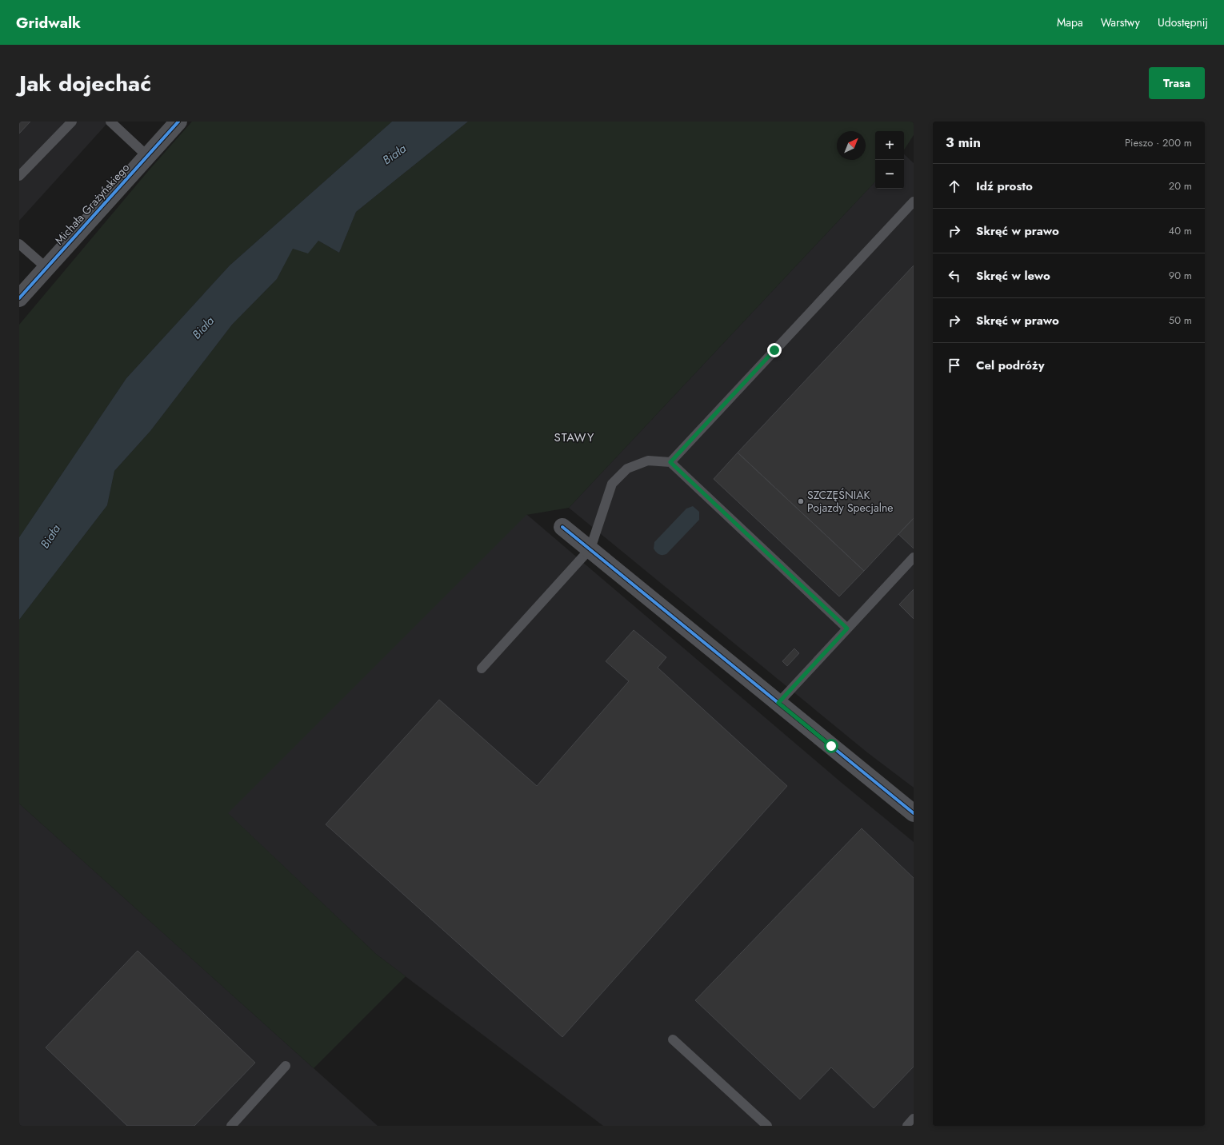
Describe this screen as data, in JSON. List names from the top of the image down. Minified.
{"streets":{"street":["Michała Grażyńskiego"]},"districts":["STAWY"],"water":["Biała"],"places":["SZCZĘŚNIAK Pojazdy Specjalne"],"north":"top right","page":{"header":"Gridwalk","nav":["Mapa","Warstwy","Udostępnij"],"title":"Jak dojechać","buttons":"Trasa","heading":["3 min","Pieszo · 200 m"],"map_buttons":["+","−"],"list":[["Idź prosto","20 m"],["Skręć w prawo","40 m"],["Skręć w lewo","90 m"],["Skręć w prawo","50 m"],"Cel podróży"]}}
